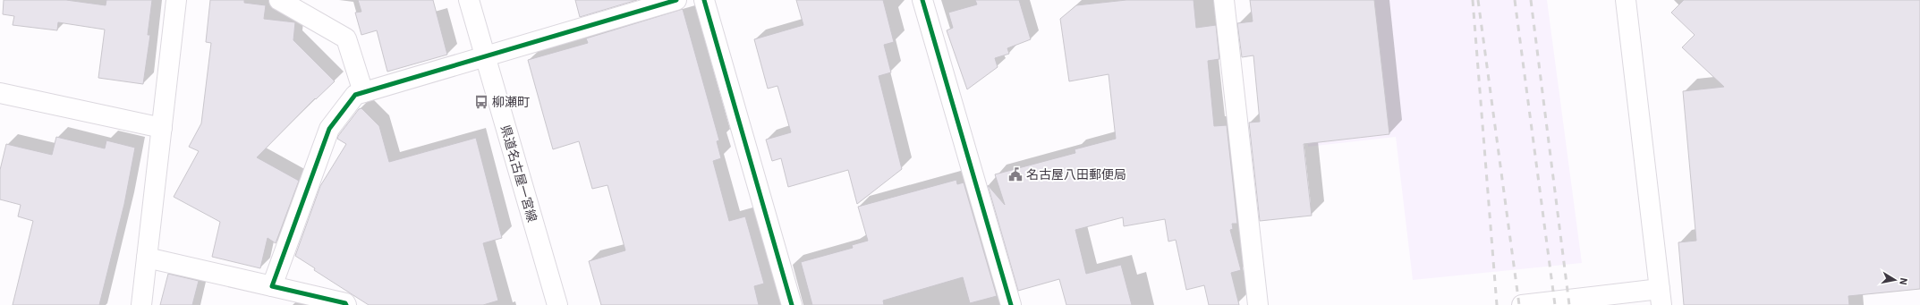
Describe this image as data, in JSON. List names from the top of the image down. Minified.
{"streets":{"street":["県道名古屋一宮線"]},"places":{"bus stop":["柳瀬町"],"public building":["名古屋八田郵便局"]},"north":"right"}
